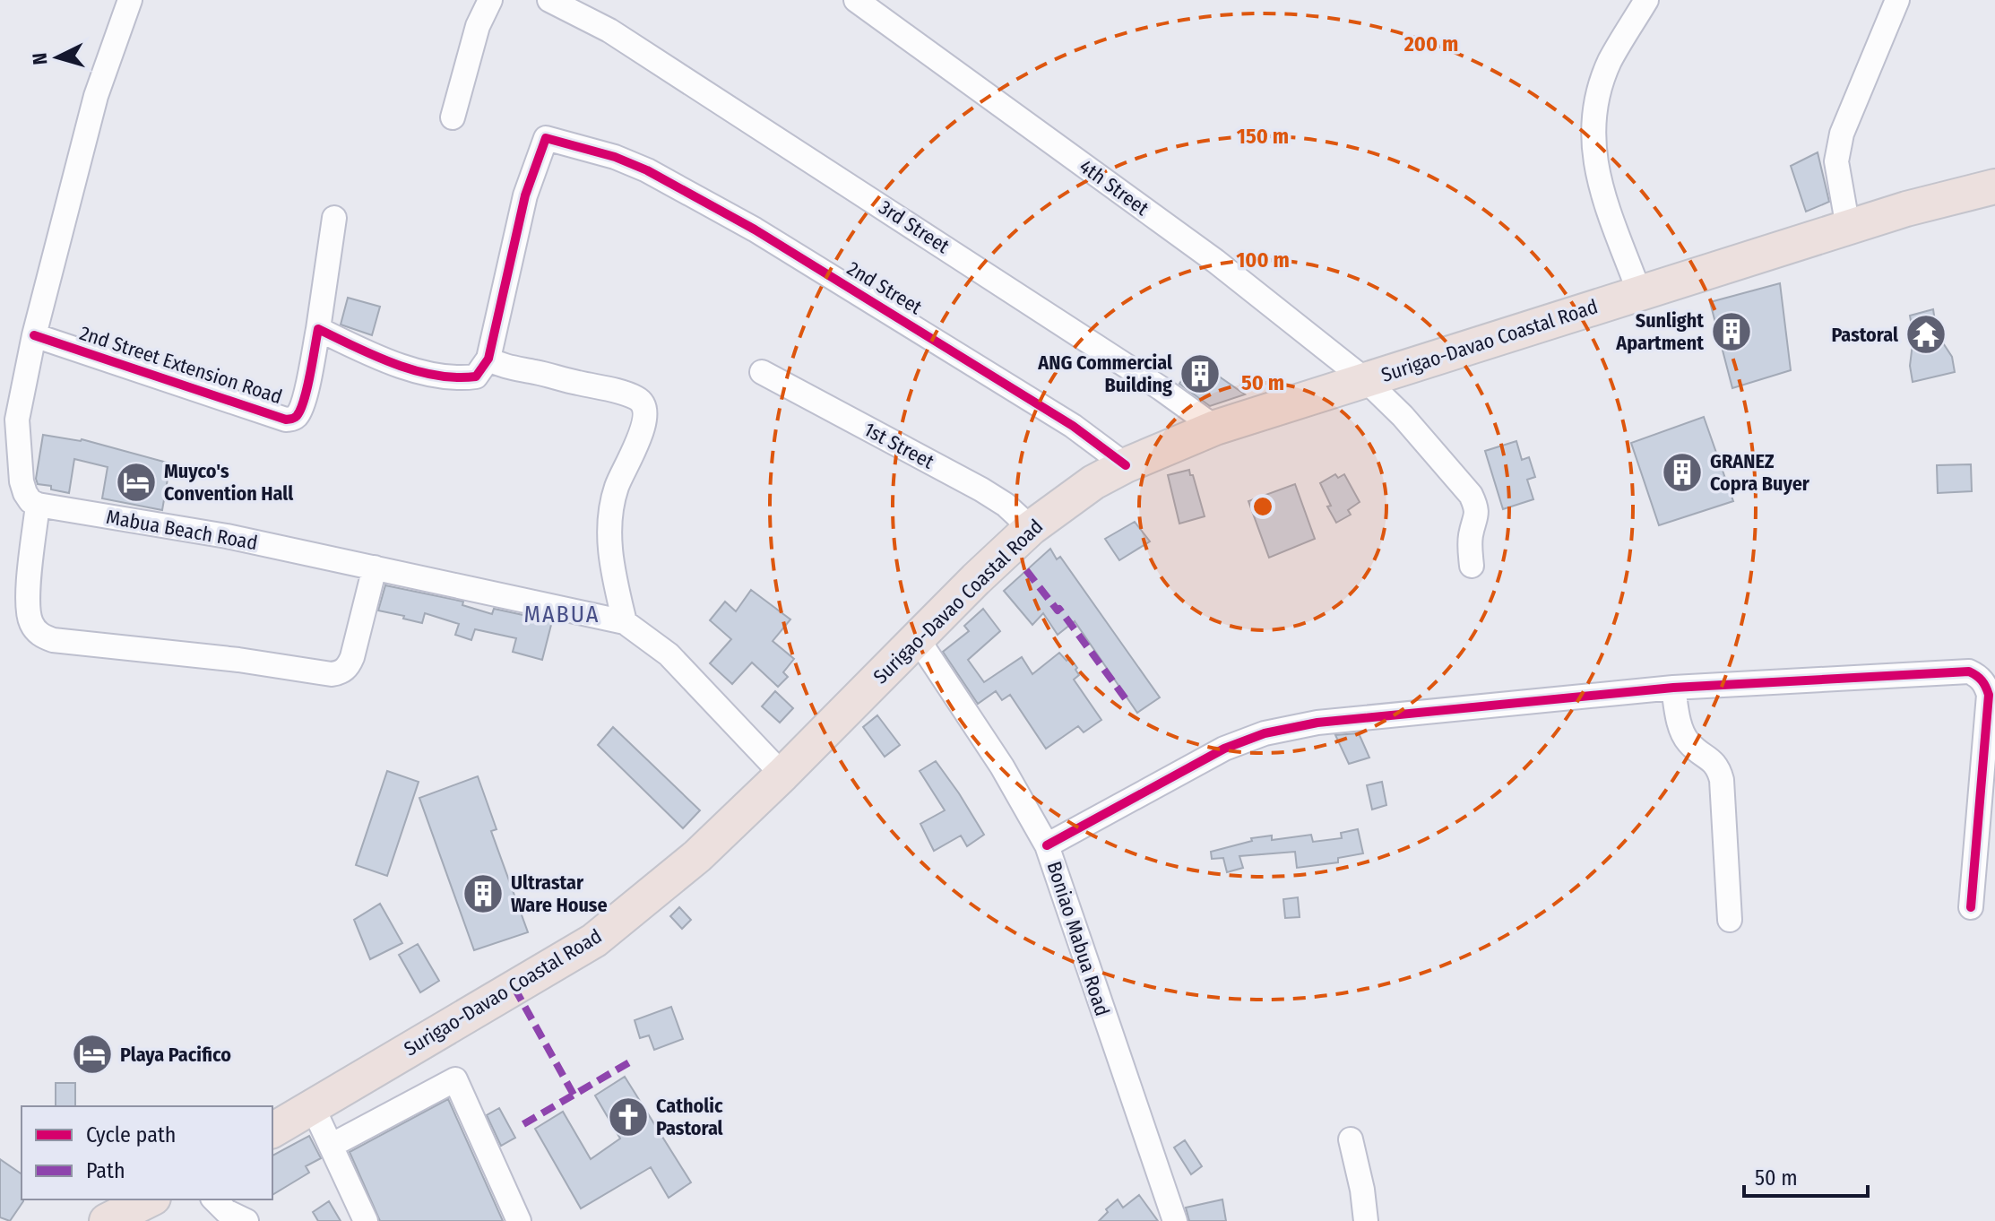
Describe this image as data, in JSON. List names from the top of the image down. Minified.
{"streets":{"highway":["Surigao-Davao Coastal Road"],"street":["4th Street","3rd Street","2nd Street","2nd Street Extension Road","1st Street","Mabua Beach Road","Boniao Mabua Road"]},"crossings":[["4th Street","Surigao-Davao Coastal Road"],["3rd Street","Surigao-Davao Coastal Road"],["2nd Street","Surigao-Davao Coastal Road"],["Surigao-Davao Coastal Road","1st Street"],["Surigao-Davao Coastal Road","Mabua Beach Road"],["Surigao-Davao Coastal Road","Boniao Mabua Road"]],"districts":["MABUA"],"places":{"building":["Sunlight Apartment","ANG Commercial Building","GRANEZ Copra Buyer","Ultrastar Ware House"],"temple":["Pastoral"],"hotel":["Muyco's Convention Hall","Playa Pacifico"],"church":["Catholic Pastoral"]},"legend":["Cycle path","Path"],"scale_bar":"50 m","north":"left","rings":["200 m","150 m","100 m","50 m"]}
